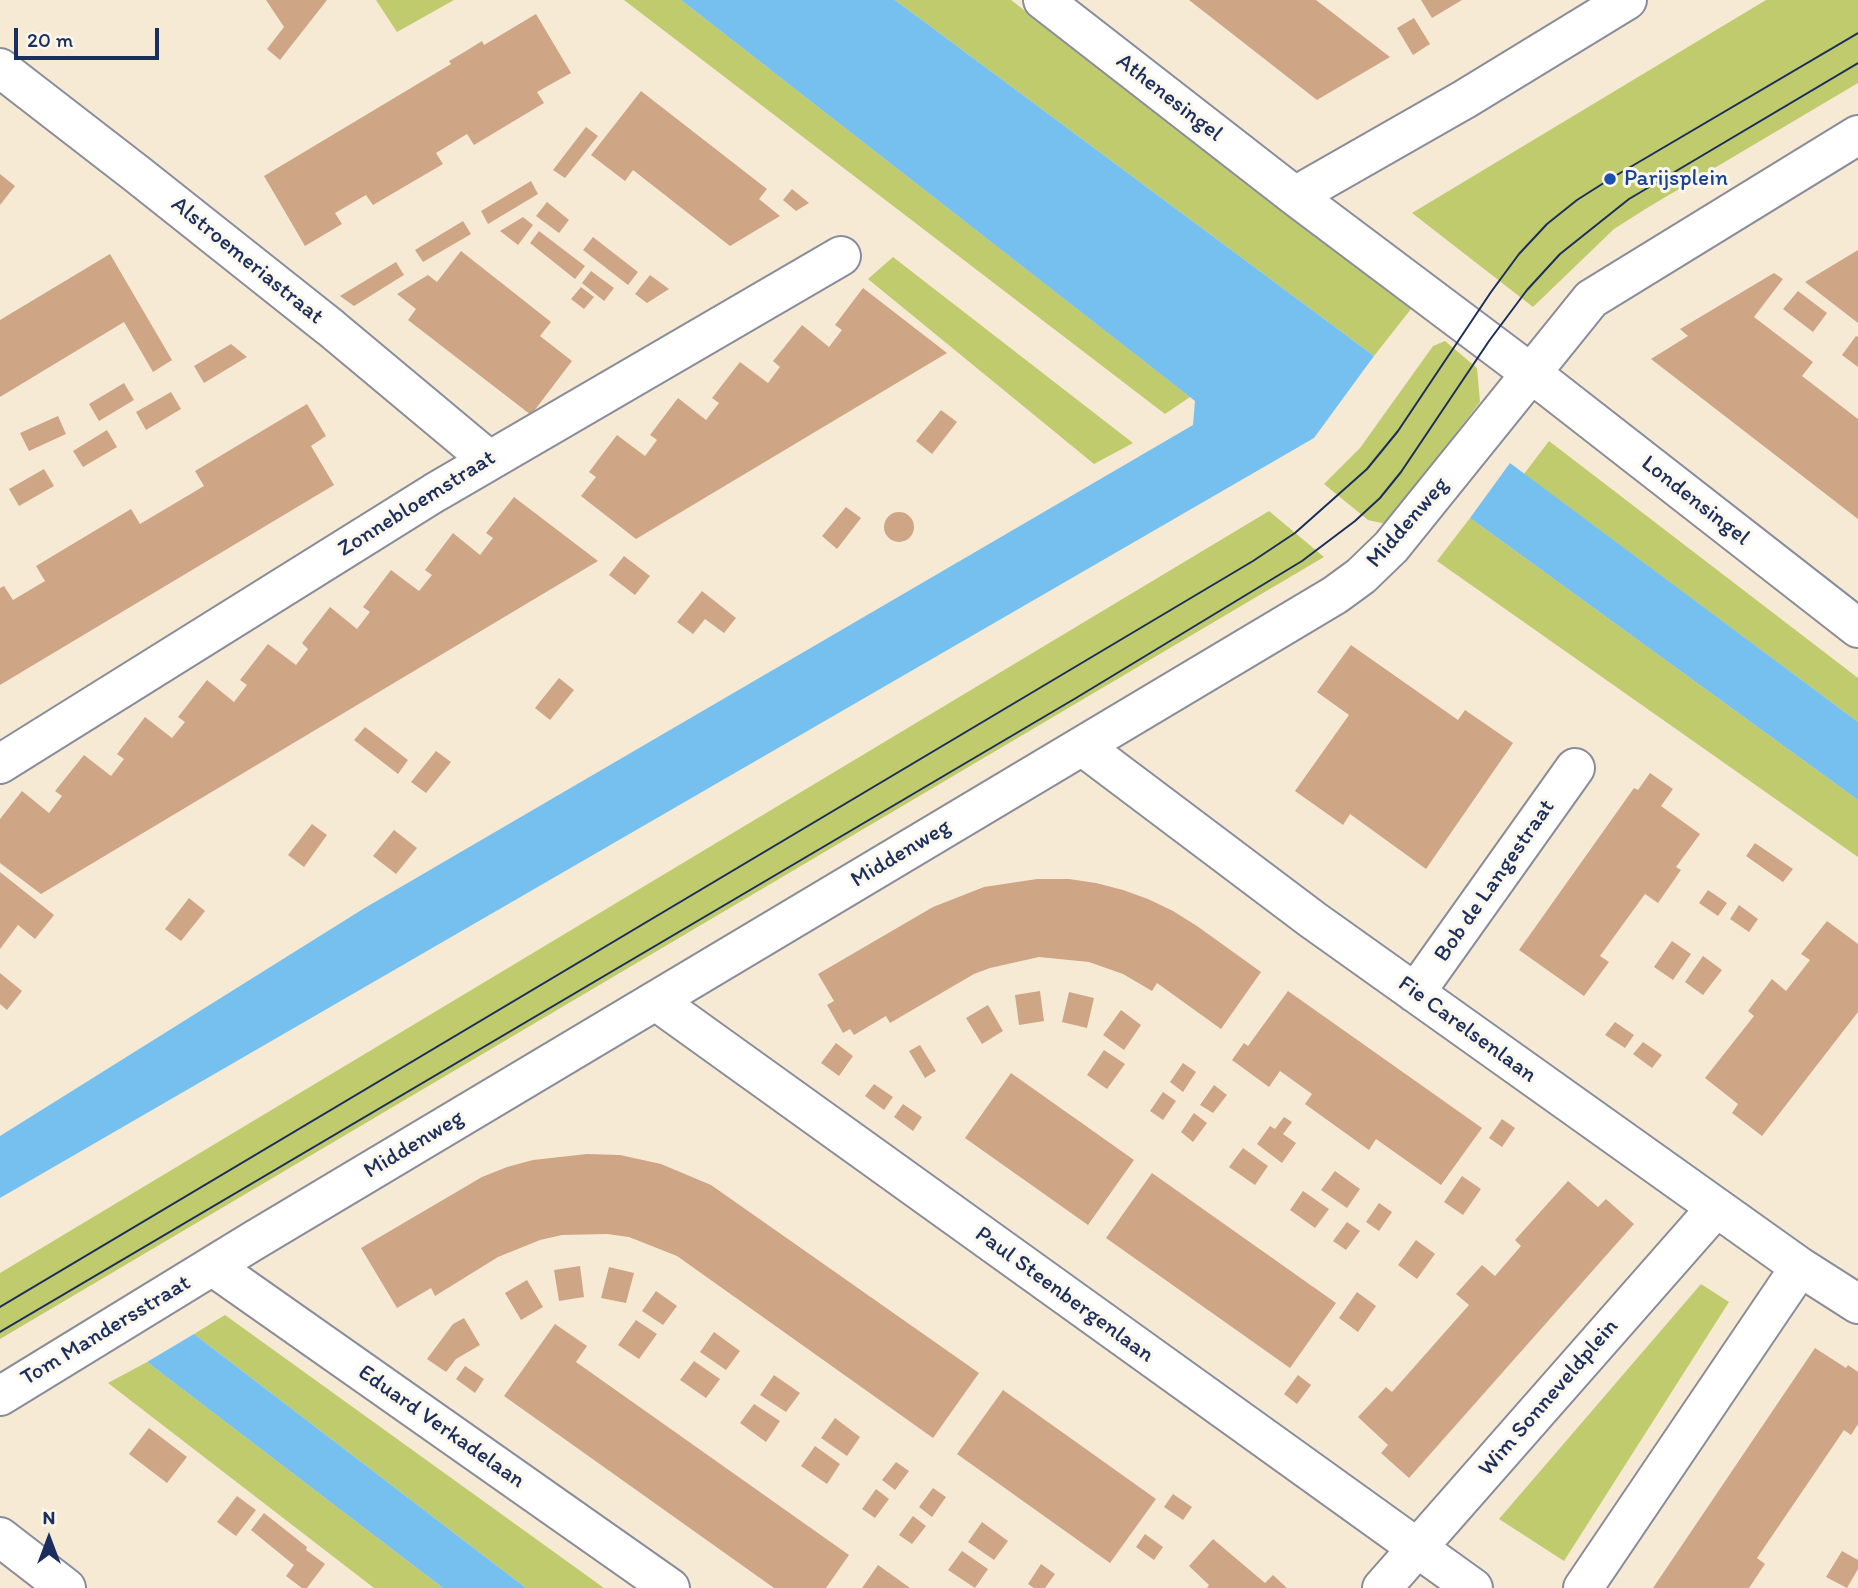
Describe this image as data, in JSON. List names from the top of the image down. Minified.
{"streets":{"street":["Athenesingel","Alstroemeriastraat","Londensingel","Zonnebloemstraat","Middenweg","Bob de Langestraat","Fie Carelsenlaan","Paul Steenbergenlaan","Tom Mandersstraat","Wim Sonneveldplein","Eduard Verkadelaan"]},"crossings":[["Alstroemeriastraat","Zonnebloemstraat"],["Londensingel","Middenweg"],["Middenweg","Fie Carelsenlaan"],["Middenweg","Paul Steenbergenlaan"],["Middenweg","Tom Mandersstraat"],["Middenweg","Eduard Verkadelaan"],["Bob de Langestraat","Fie Carelsenlaan"],["Fie Carelsenlaan","Wim Sonneveldplein"],["Paul Steenbergenlaan","Wim Sonneveldplein"],["Tom Mandersstraat","Eduard Verkadelaan"]],"places":["Parijsplein"],"scale_bar":"20 m","north":"top"}
